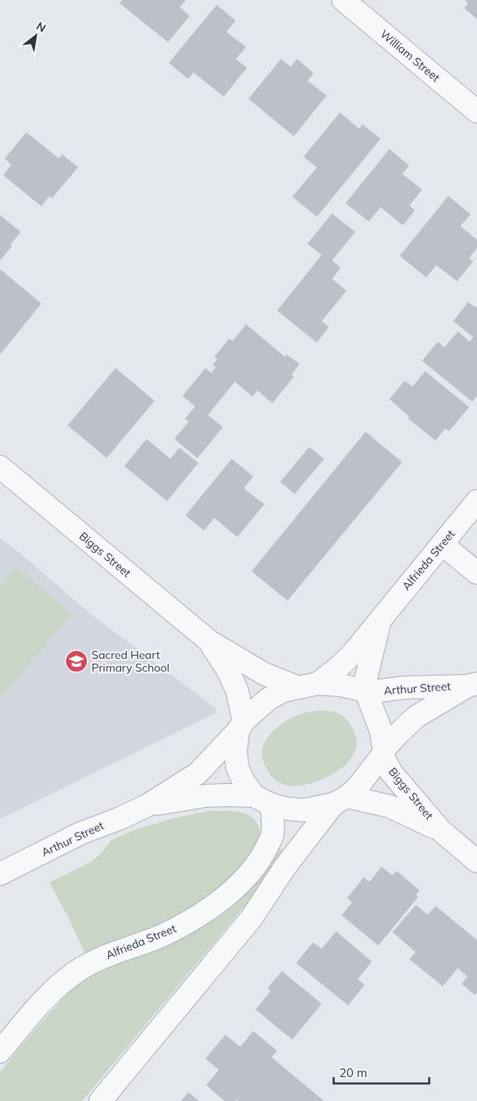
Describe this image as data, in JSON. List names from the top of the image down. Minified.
{"streets":{"street":["William Street","Biggs Street","Alfrieda Street","Arthur Street"]},"crossings":[["Biggs Street","Alfrieda Street"],["Biggs Street","Arthur Street"],["Alfrieda Street","Arthur Street"]],"places":{"school or university":["Sacred Heart Primary School"]},"scale_bar":"20 m","north":"top right"}
